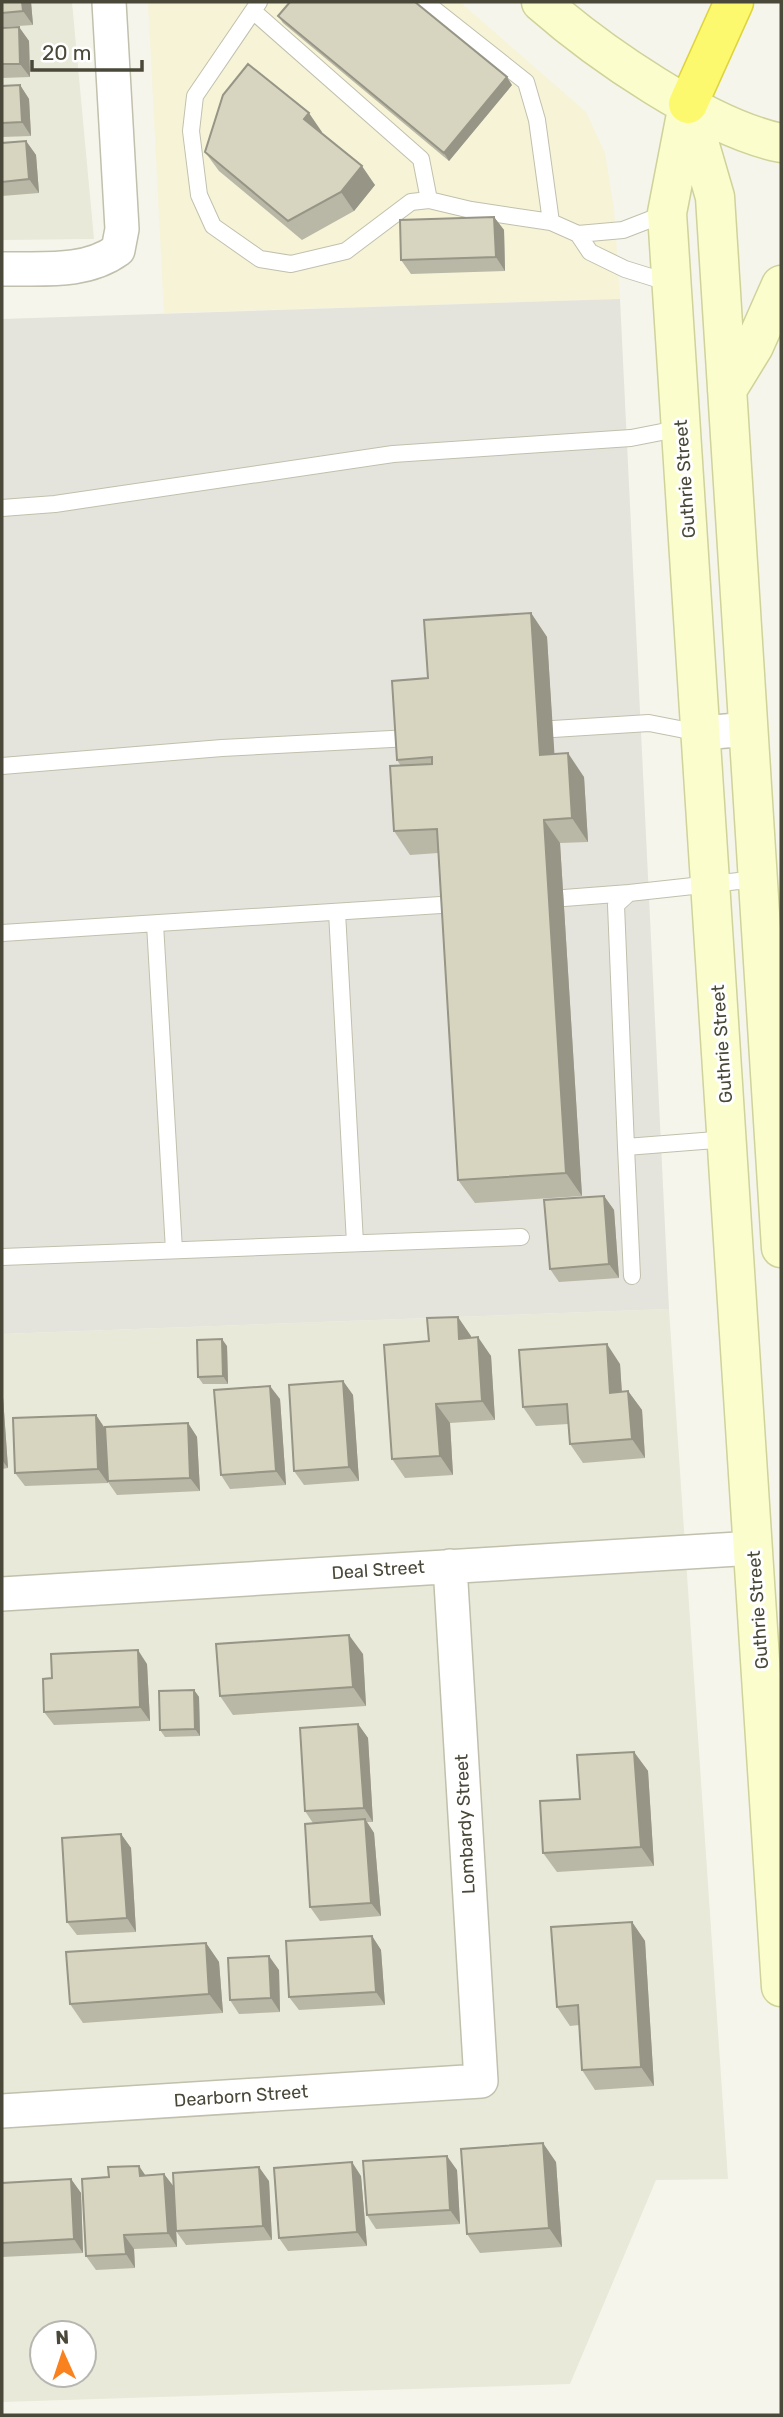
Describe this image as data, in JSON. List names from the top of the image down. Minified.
{"streets":{"main road":["Guthrie Street"],"street":["Deal Street","Lombardy Street","Dearborn Street"]},"crossings":[["Guthrie Street","Deal Street"],["Deal Street","Lombardy Street"],["Lombardy Street","Dearborn Street"]],"scale_bar":"20 m","north":"top"}
